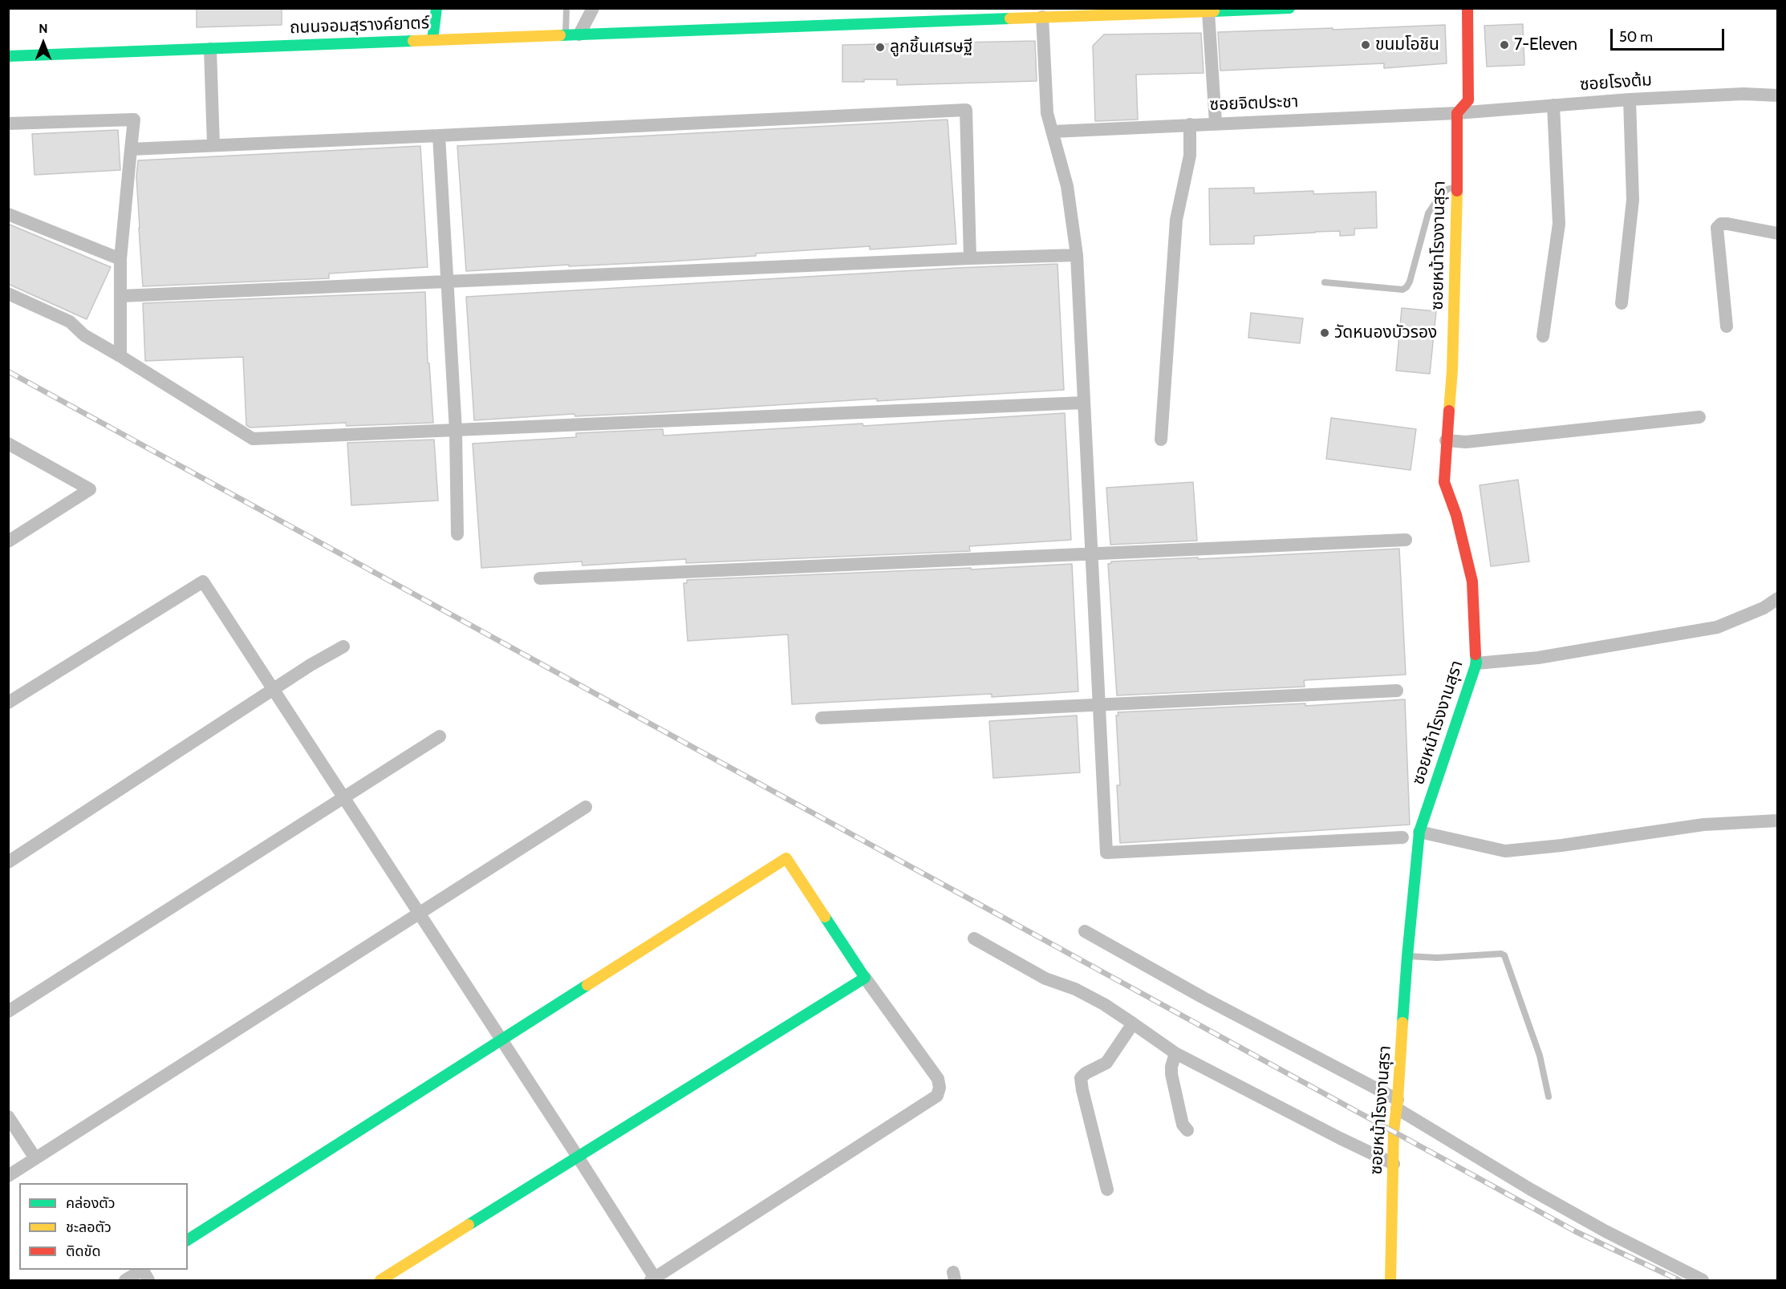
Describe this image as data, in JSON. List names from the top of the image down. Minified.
{"streets":{"street":["ถนนจอมสุรางค์ยาตร์","ซอยโรงต้ม","ซอยจิตประชา","ซอยหน้าโรงงานสุรา"]},"crossings":[["ซอยโรงต้ม","ซอยจิตประชา"],["ซอยโรงต้ม","ซอยหน้าโรงงานสุรา"],["ซอยจิตประชา","ซอยหน้าโรงงานสุรา"]],"places":["ขนมโอชิน","7-Eleven","ลูกชิ้นเศรษฐี","วัดหนองบัวรอง"],"legend":["คล่องตัว","ชะลอตัว","ติดขัด"],"scale_bar":"50 m","north":"top"}
